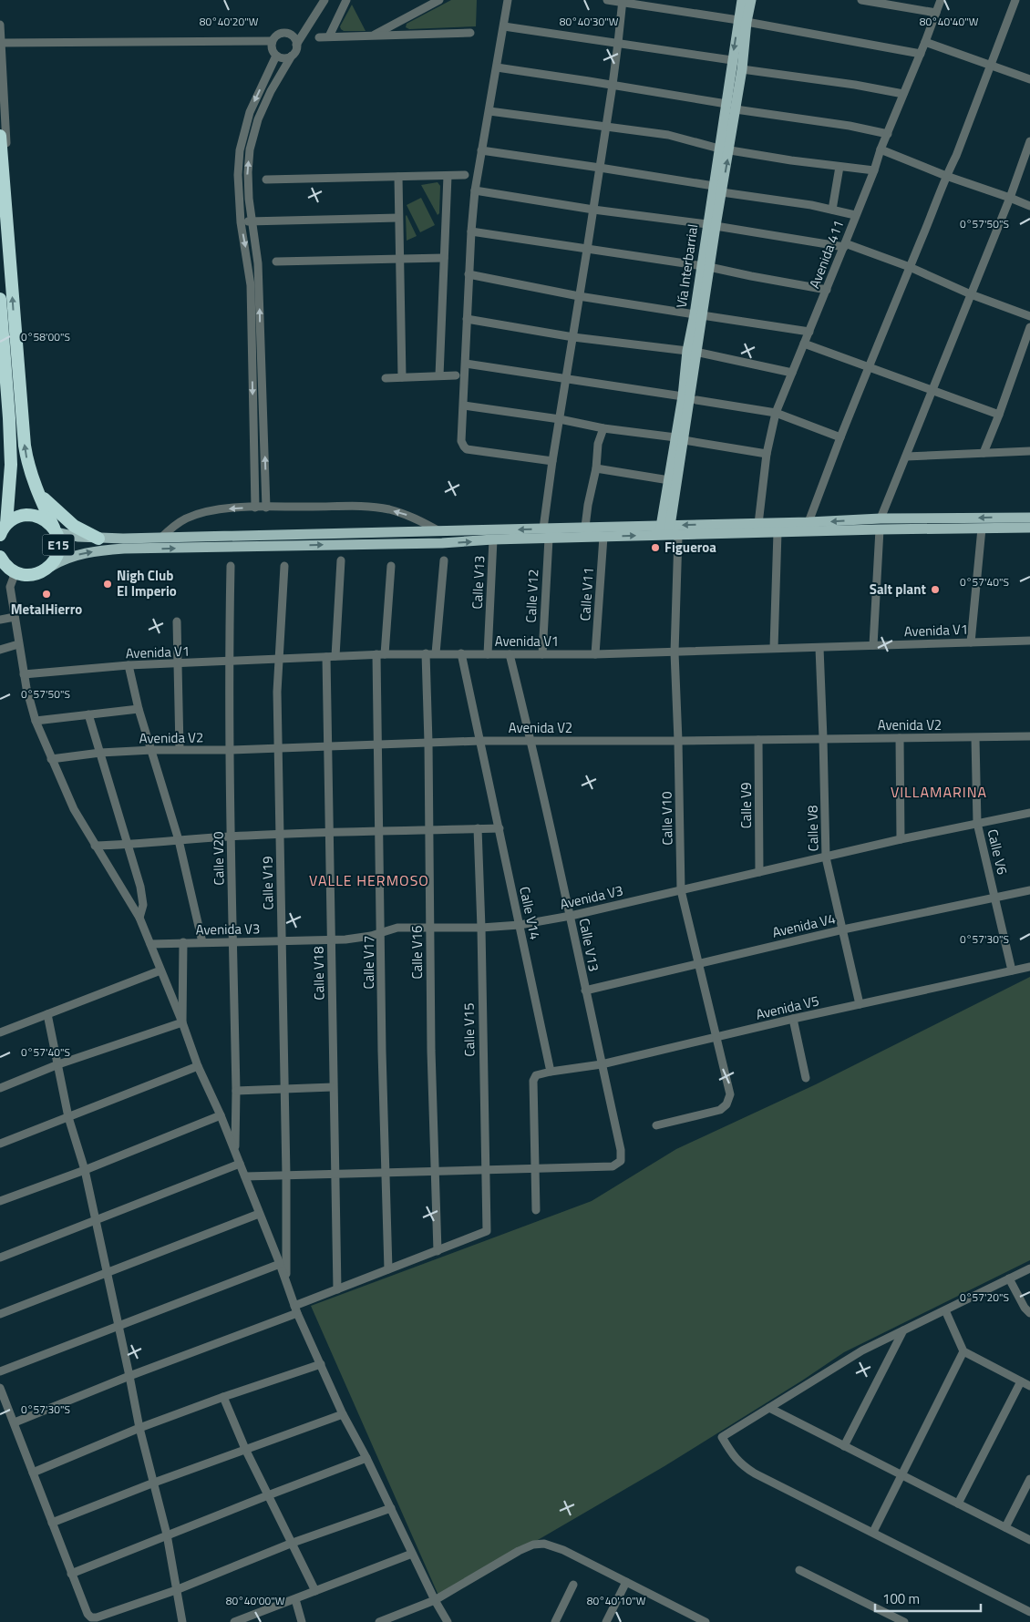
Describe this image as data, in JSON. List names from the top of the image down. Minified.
{"streets":{"highway":["E15"],"main road":["Vía Interbarrial"],"street":["Avenida 411","Calle V13","Calle V11","Calle V12","Avenida V1","Avenida V2","Calle V9","Calle V10","Calle V8","Calle V6","Calle V20","Calle V19","Avenida V3","Calle V14","Avenida V4","Calle V16","Calle V17","Calle V18","Avenida V5","Calle V15"]},"crossings":[["Vía Interbarrial","Calle V10"],["Calle V13","Avenida V1"],["Calle V13","Avenida V2"],["Calle V13","Avenida V3"],["Calle V13","Avenida V4"],["Calle V13","Avenida V5"],["Calle V11","Avenida V1"],["Calle V12","Avenida V1"],["Avenida V1","Calle V10"],["Avenida V1","Calle V8"],["Avenida V1","Calle V20"],["Avenida V1","Calle V19"],["Avenida V1","Calle V14"],["Avenida V1","Calle V16"],["Avenida V1","Calle V17"],["Avenida V1","Calle V18"],["Avenida V2","Calle V9"],["Avenida V2","Calle V10"],["Avenida V2","Calle V8"],["Avenida V2","Calle V6"],["Avenida V2","Calle V20"],["Avenida V2","Calle V19"],["Avenida V2","Calle V14"],["Avenida V2","Calle V16"],["Avenida V2","Calle V17"],["Avenida V2","Calle V18"],["Calle V9","Avenida V3"],["Calle V10","Avenida V3"],["Calle V10","Avenida V4"],["Calle V10","Avenida V5"],["Calle V8","Avenida V3"],["Calle V8","Avenida V4"],["Calle V8","Avenida V5"],["Calle V6","Avenida V3"],["Calle V6","Avenida V4"],["Calle V6","Avenida V5"],["Calle V20","Avenida V3"],["Calle V19","Avenida V3"],["Avenida V3","Calle V14"],["Avenida V3","Calle V16"],["Avenida V3","Calle V17"],["Avenida V3","Calle V18"],["Avenida V3","Calle V15"],["Calle V14","Avenida V5"],["Calle V16","Calle V15"]],"districts":["VILLAMARINA","VALLE HERMOSO"],"places":["Figueroa","Nigh Club El Imperio","Salt plant","MetalHierro"],"scale_bar":"100 m","coordinates":["80°40'20\"W","80°40'30\"W","80°40'40\"W","0°57'50\"S","0°58'00\"S","0°57'40\"S","0°57'30\"S","0°57'20\"S","80°40'00\"W","80°40'10\"W"]}
